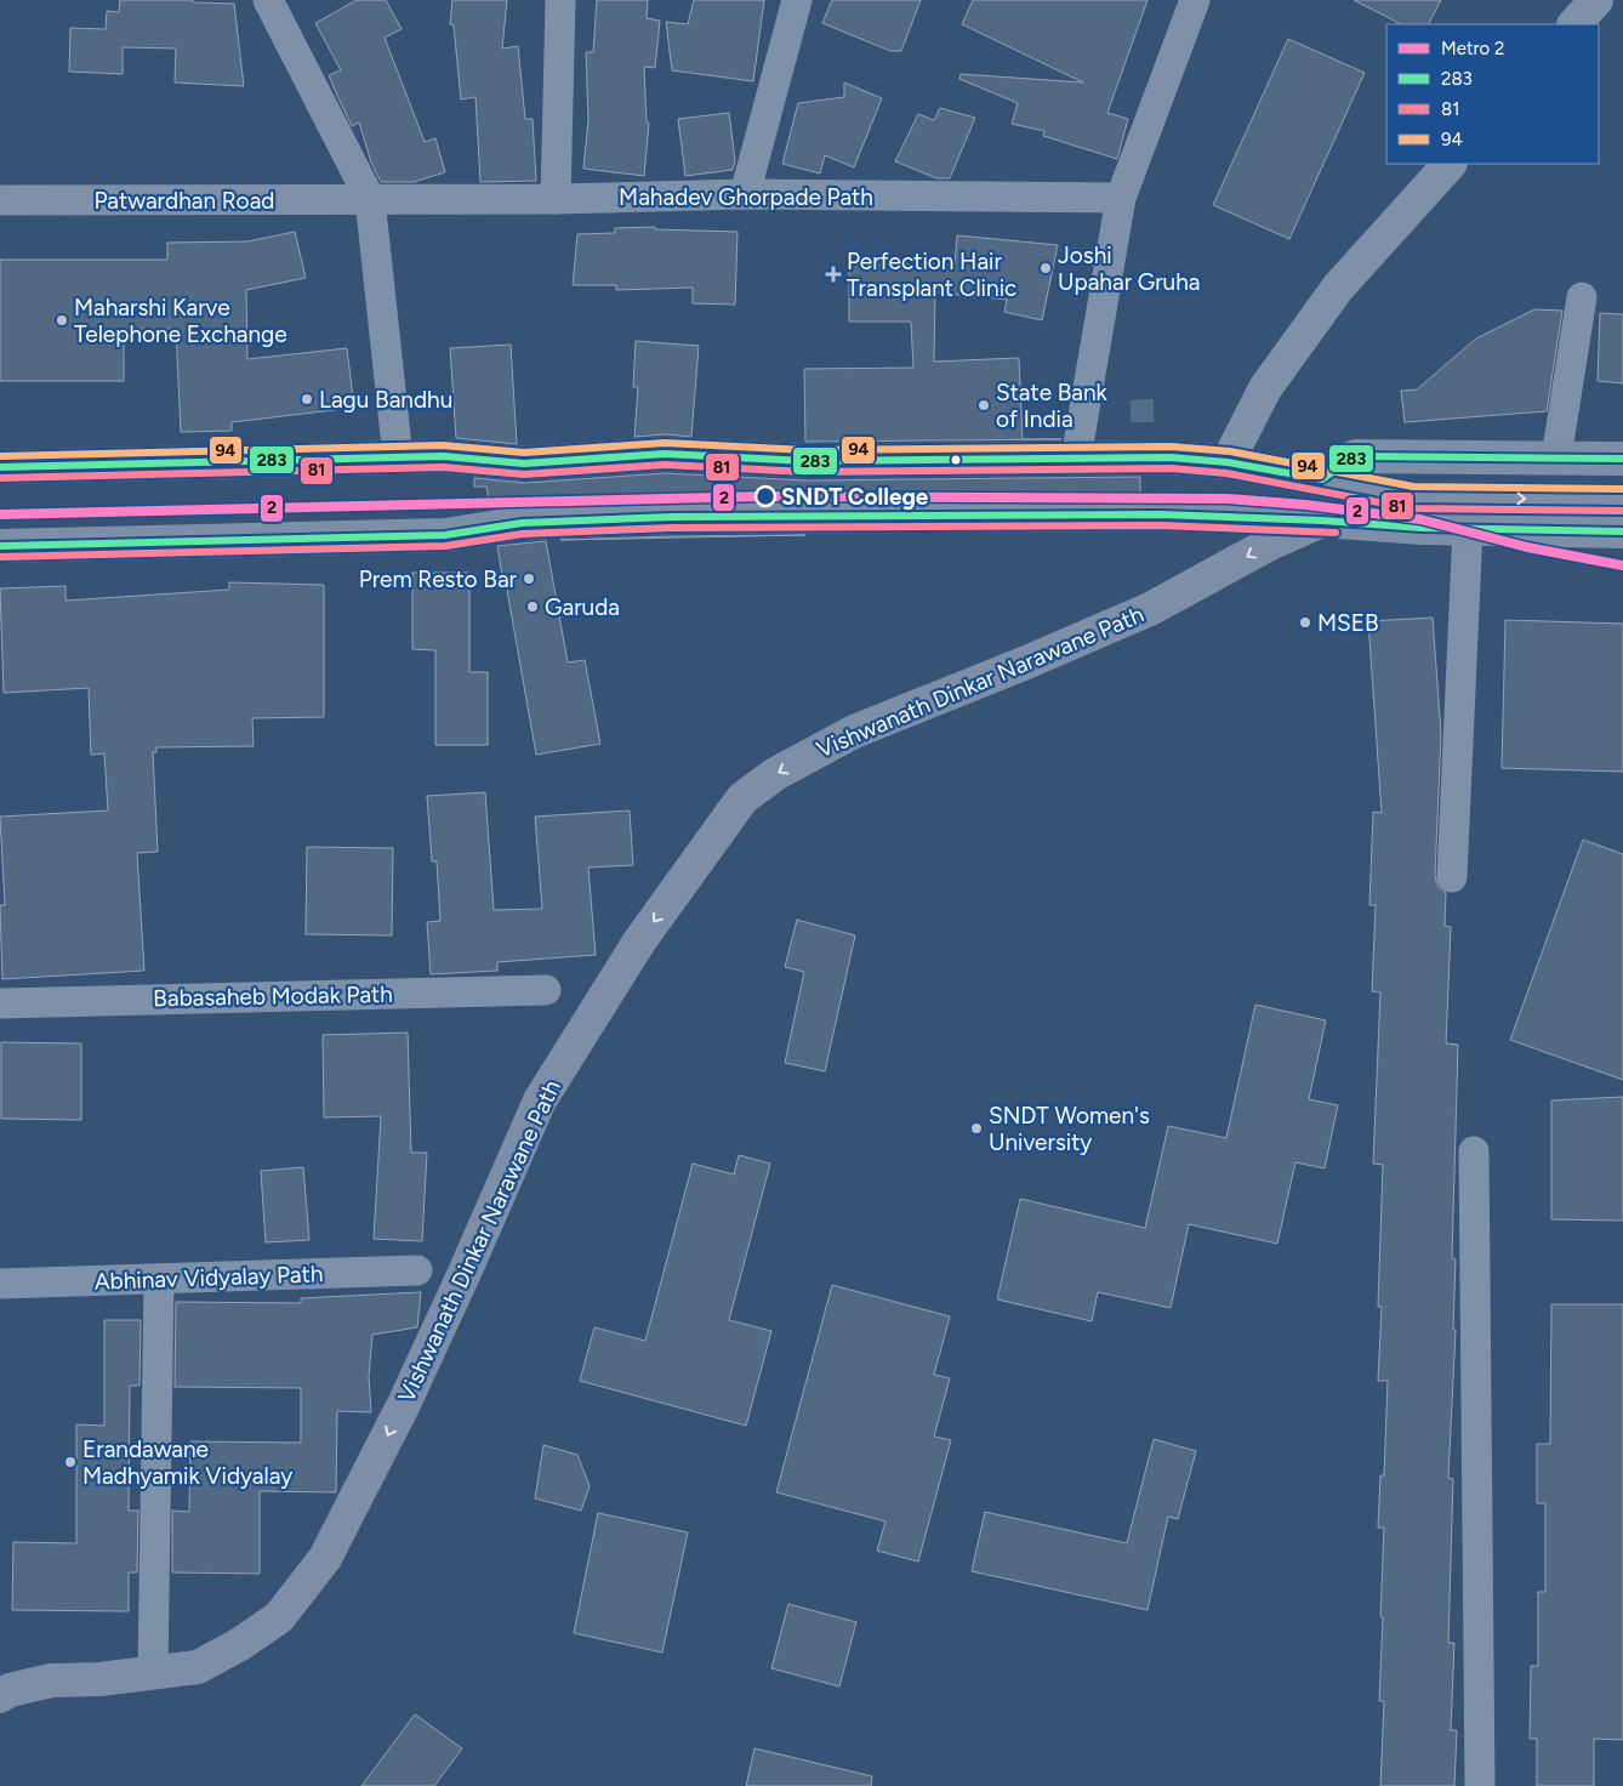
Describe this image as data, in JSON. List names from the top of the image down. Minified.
{"streets":{"main road":["Vishwanath Dinkar Narawane Path"],"street":["Mahadev Ghorpade Path","Patwardhan Road","Babasaheb Modak Path","Abhinav Vidyalay Path"]},"crossings":[["Mahadev Ghorpade Path","Patwardhan Road"]],"one_way":["Vishwanath Dinkar Narawane Path"],"places":{"other":["Joshi Upahar Gruha","Maharshi Karve Telephone Exchange","Lagu Bandhu","State Bank of India","SNDT College","Prem Resto Bar","Garuda","MSEB","SNDT Women's University","Erandawane Madhyamik Vidyalay"],"health":["Perfection Hair Transplant Clinic"]},"lines":["transit line 94","transit line 283","transit line 81","metro line 2"],"legend":["Metro 2","283","81","94"]}
